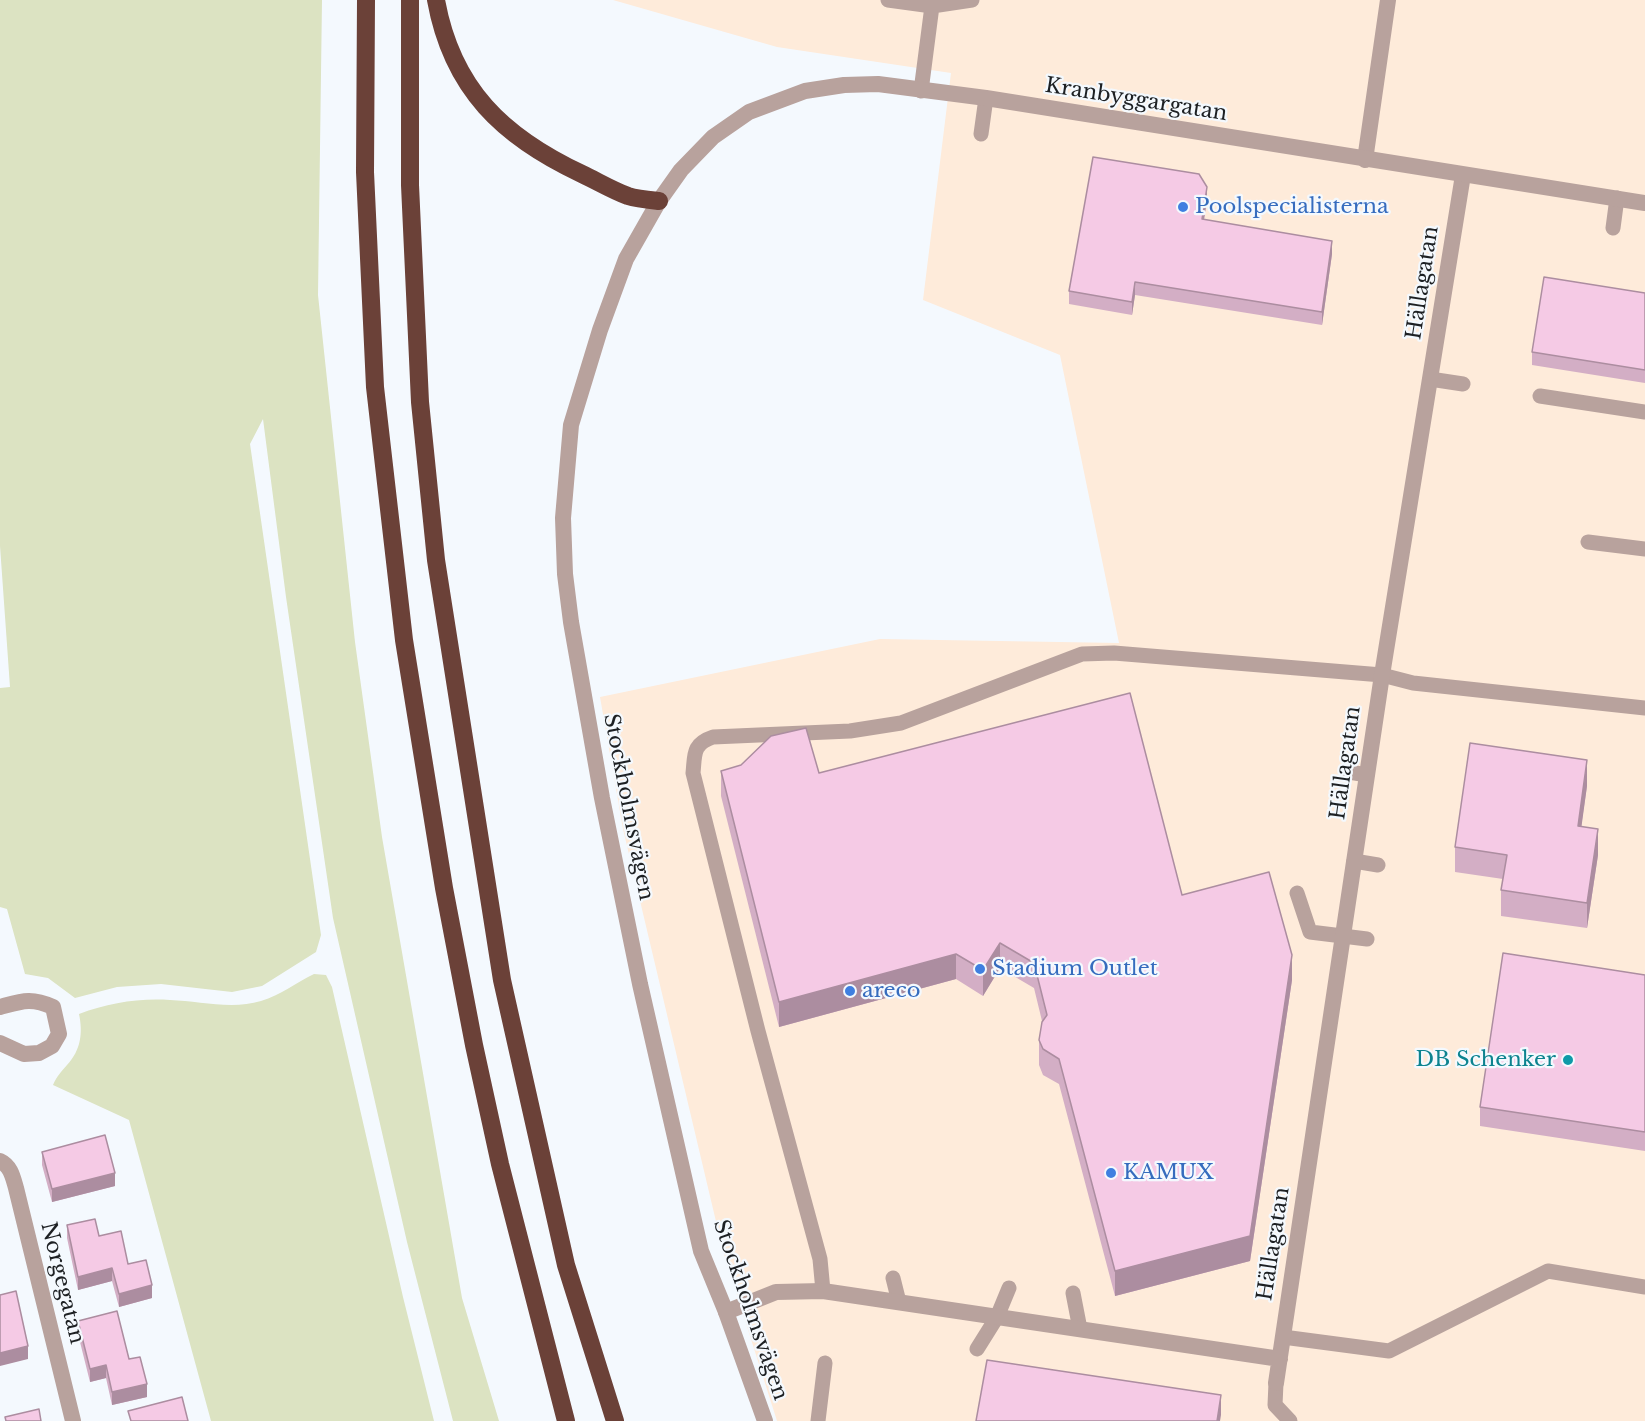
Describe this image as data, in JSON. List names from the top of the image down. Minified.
{"streets":{"street":["Kranbyggargatan","Hällagatan","Stockholmsvägen","Norgegatan"]},"crossings":[["Kranbyggargatan","Hällagatan"],["Kranbyggargatan","Stockholmsvägen"]],"places":["Poolspecialisterna","Stadium Outlet","areco","DB Schenker","KAMUX"]}
